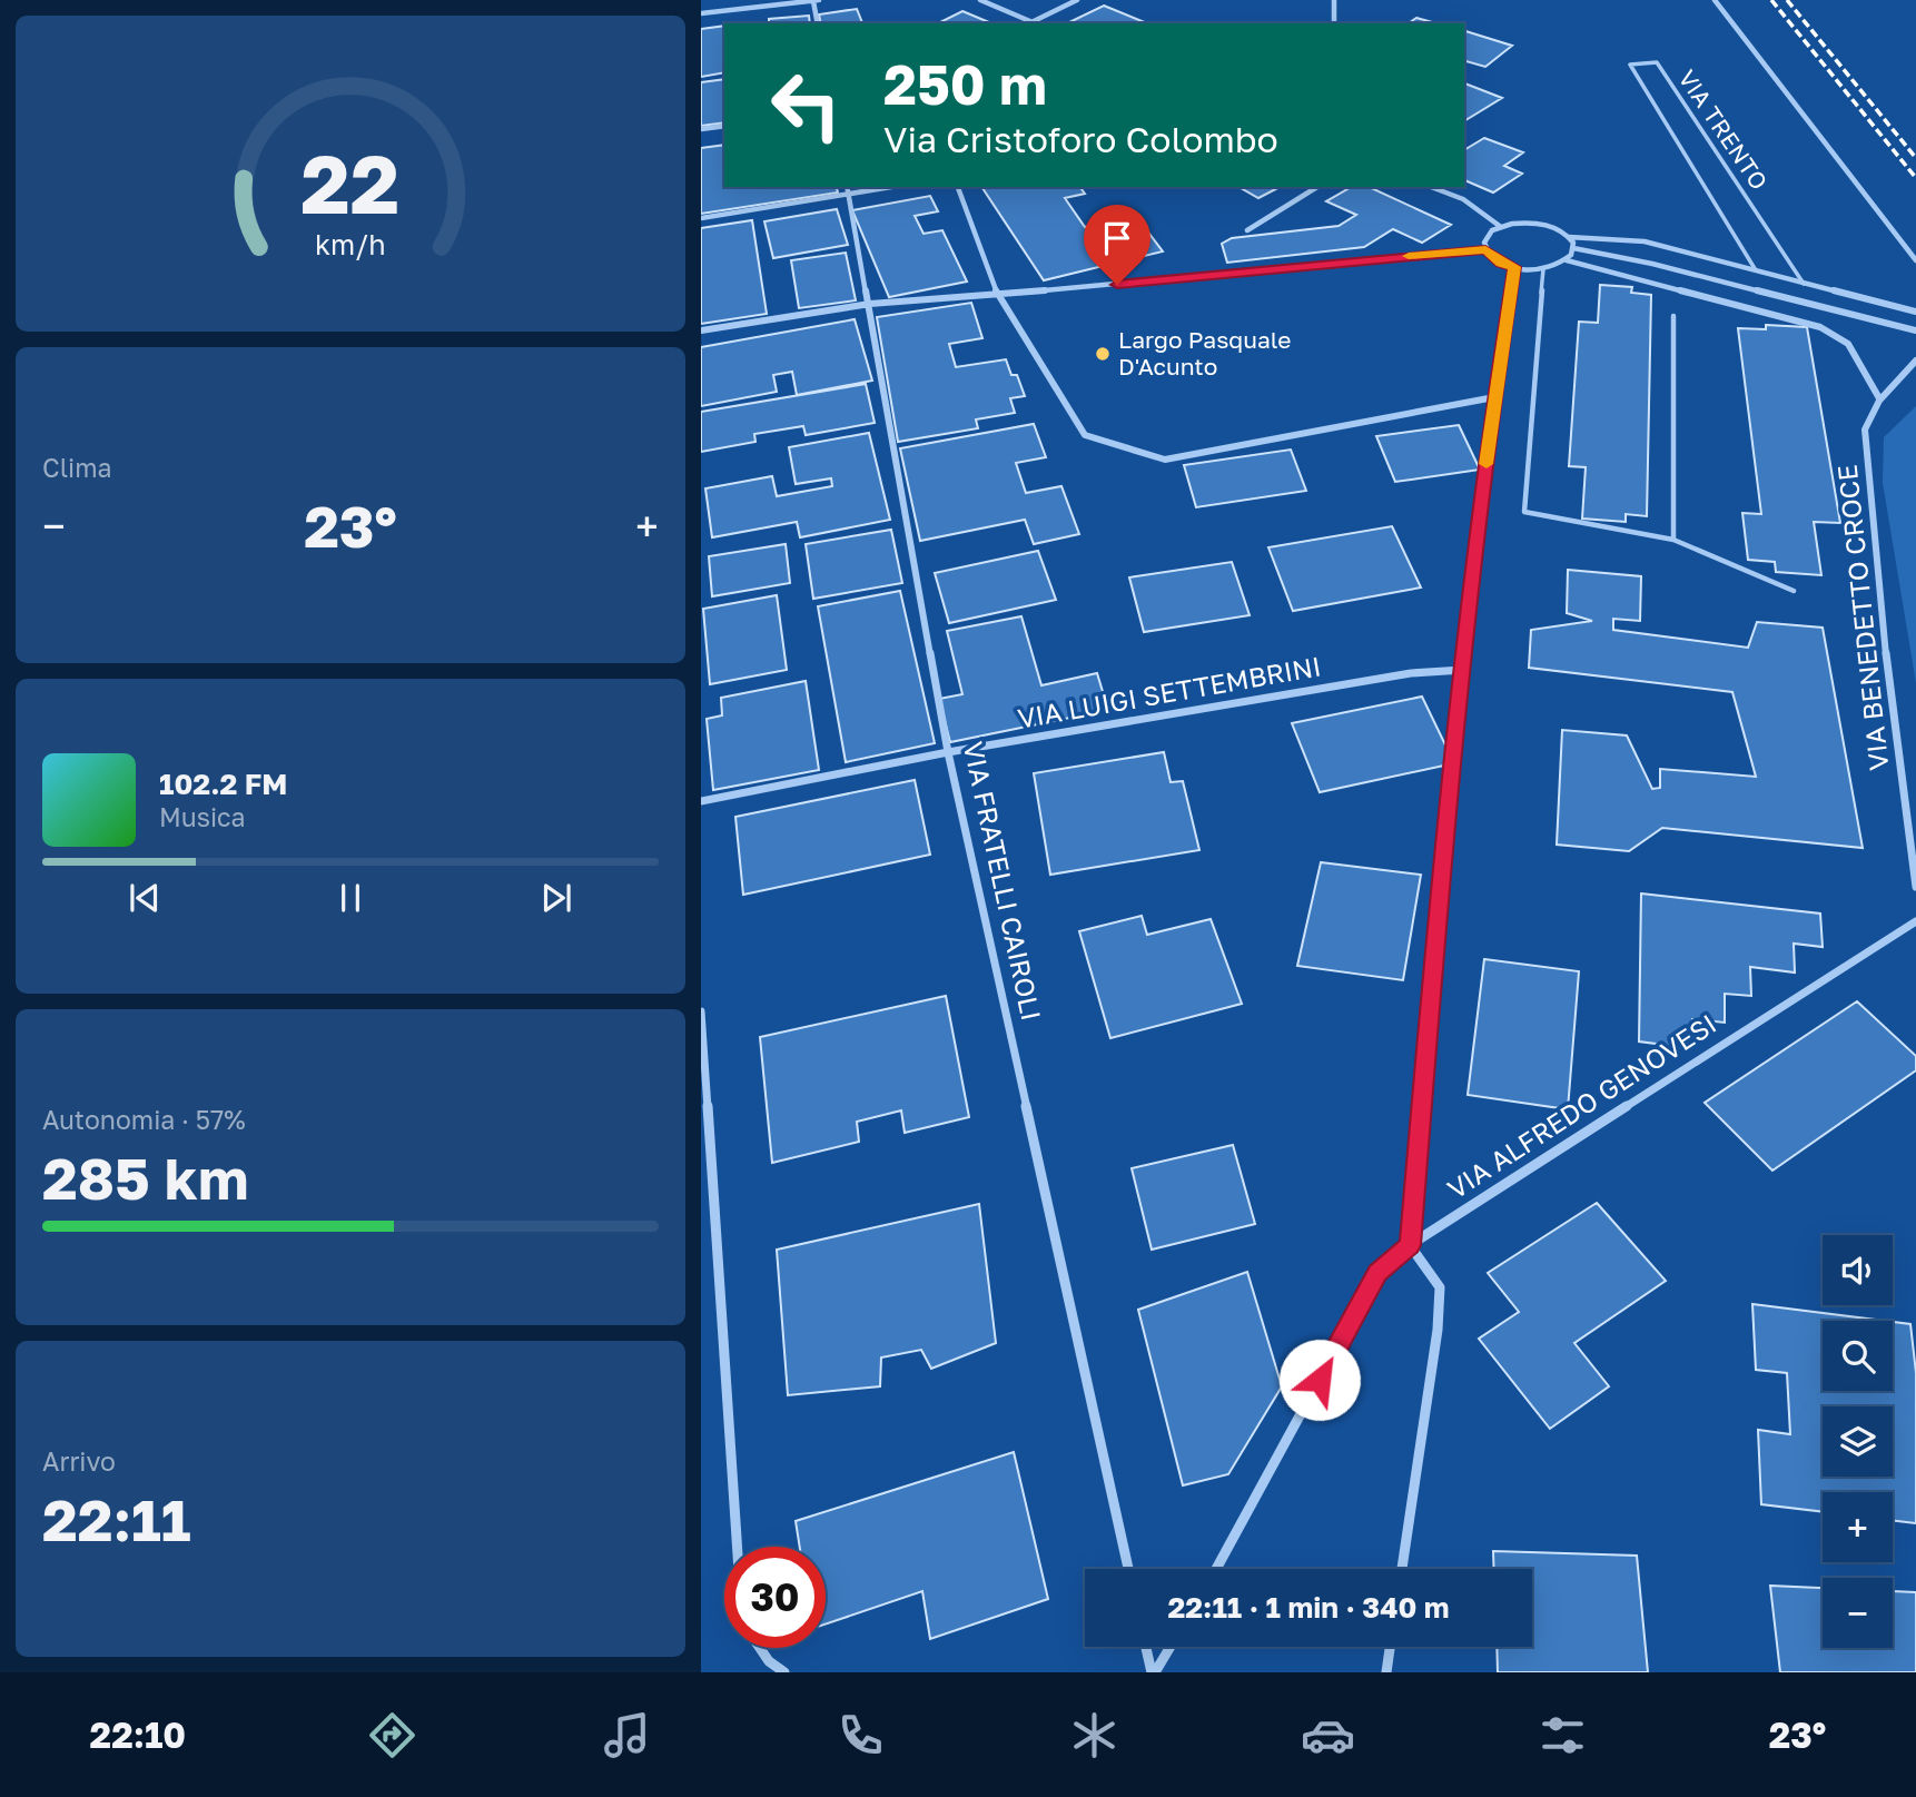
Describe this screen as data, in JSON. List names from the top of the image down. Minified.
{"streets":{"street":["VIA BENEDETTO CROCE","VIA LUIGI SETTEMBRINI","VIA FRATELLI CAIROLI","VIA ALFREDO GENOVESI"],"lane":["VIA TRENTO"]},"crossings":[["VIA LUIGI SETTEMBRINI","VIA FRATELLI CAIROLI"]],"places":["Largo Pasquale D'Acunto"],"page":{"turn":["250 m","Via Cristoforo Colombo"],"tile":["Clima",["Autonomia · 57%","285 km"],["Arrivo","22:11"]],"heat":["−","23°","+"],"song":["102.2 FM","Musica"],"map_buttons":["+","−"],"limit":"30","trip":"22:11 · 1 min · 340 m","tabs":["22:10","23°"],"gauge":["22","km/h"]}}
